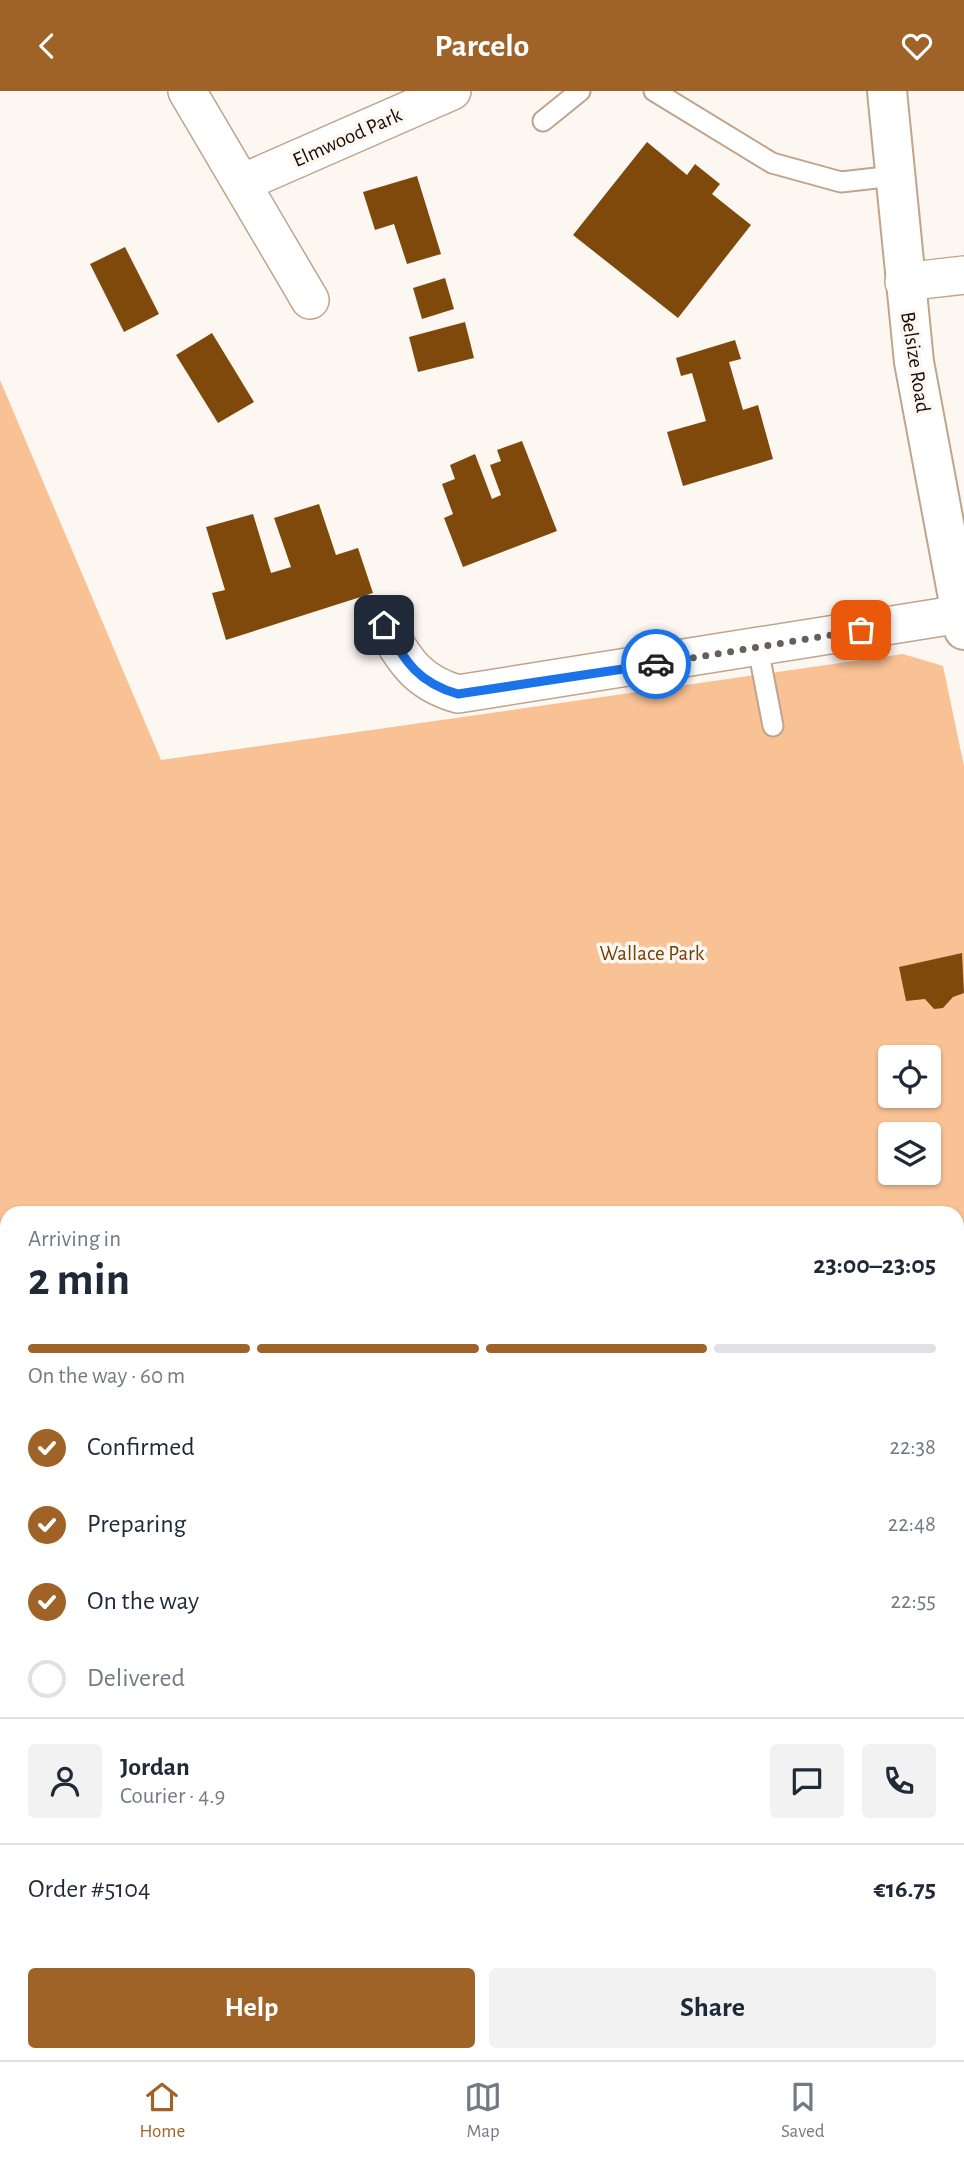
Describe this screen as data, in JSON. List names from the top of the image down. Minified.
{"streets":{"street":["Elmwood Park","Belsize Road"]},"parks":["Wallace Park"],"page":{"header":"Parcelo","heading":["2 min","Arriving in","23:00–23:05"],"panel":["Jordan","Courier · 4.9","Order #5104","€16.75"],"bar":"On the way · 60 m","list":[["Confirmed","22:38"],["Preparing","22:48"],["On the way","22:55"],"Delivered"],"buttons":["Help","Share"],"tabs":["Home","Map","Saved"]}}
